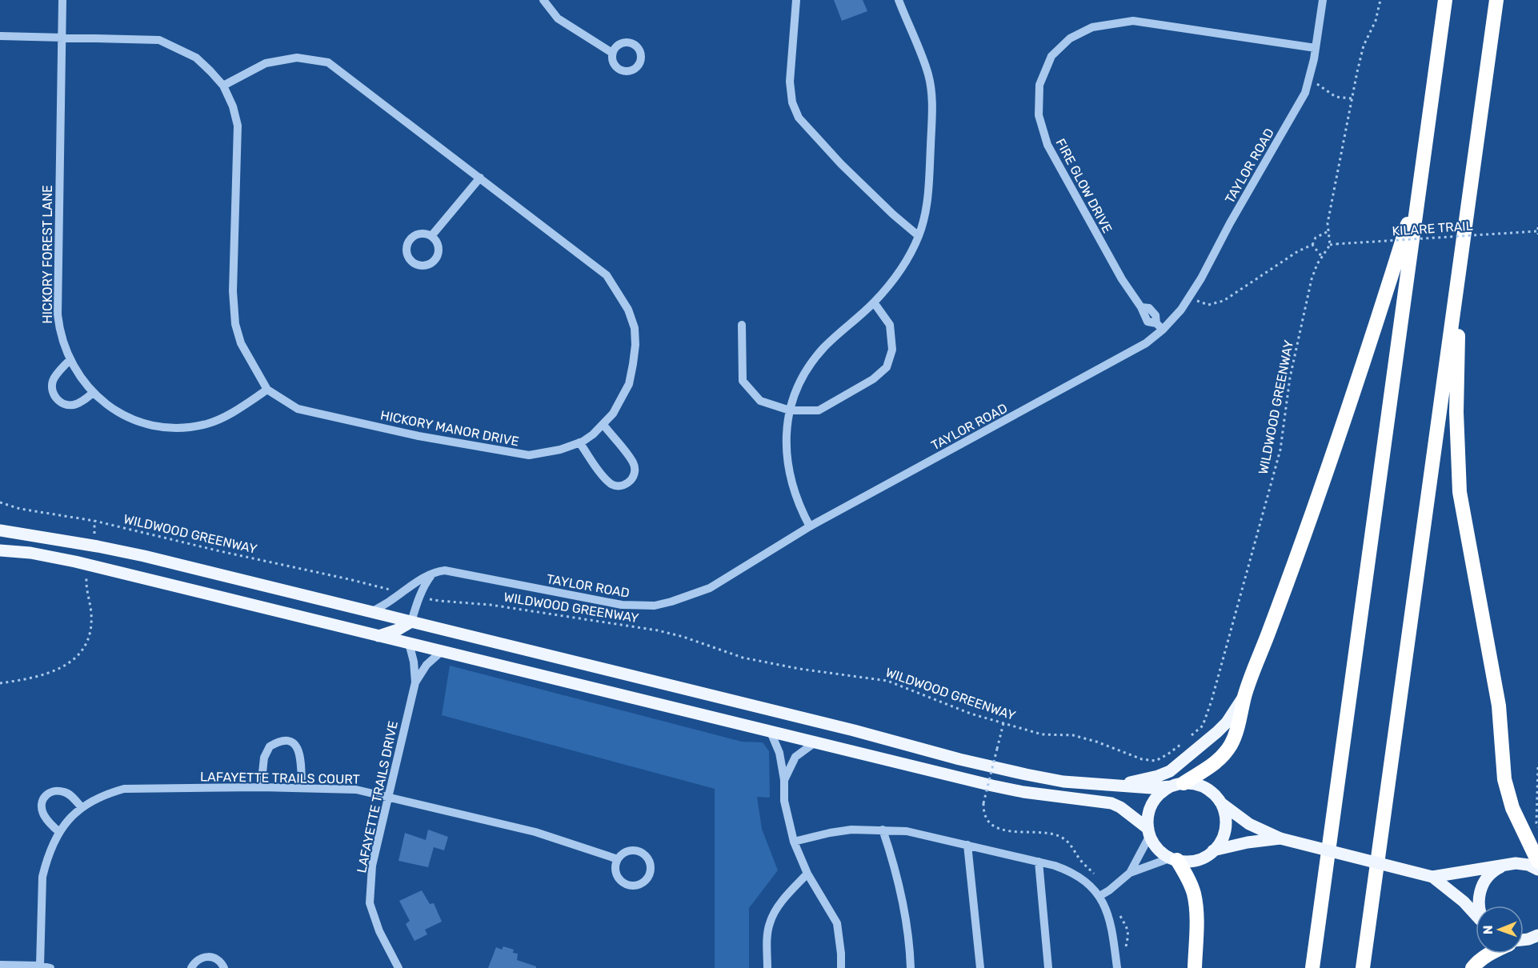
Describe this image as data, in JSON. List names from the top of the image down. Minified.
{"streets":{"street":["TAYLOR ROAD","FIRE GLOW DRIVE","HICKORY FOREST LANE","HICKORY MANOR DRIVE","LAFAYETTE TRAILS COURT","LAFAYETTE TRAILS DRIVE"],"path":["KILARE TRAIL","WILDWOOD GREENWAY"]},"crossings":[["TAYLOR ROAD","FIRE GLOW DRIVE"],["TAYLOR ROAD","WILDWOOD GREENWAY"],["KILARE TRAIL","WILDWOOD GREENWAY"],["HICKORY FOREST LANE","HICKORY MANOR DRIVE"],["LAFAYETTE TRAILS COURT","LAFAYETTE TRAILS DRIVE"]],"north":"left"}
